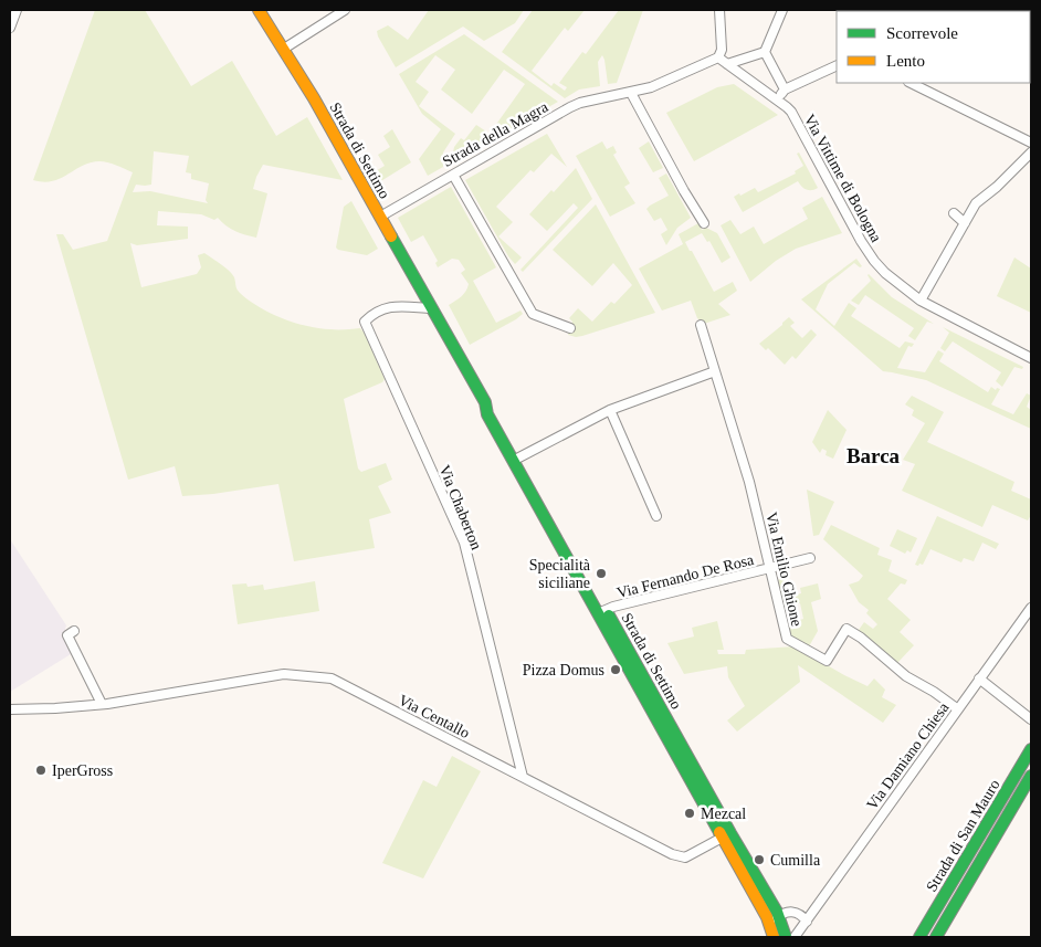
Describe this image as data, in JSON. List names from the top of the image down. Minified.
{"streets":{"main road":["Strada di Settimo","Strada di San Mauro"],"street":["Strada della Magra","Via Vittime di Bologna","Via Chaberton","Via Emilio Ghione","Via Fernando De Rosa","Via Centallo","Via Damiano Chiesa"]},"crossings":[["Strada della Magra","Strada di Settimo"],["Strada della Magra","Via Vittime di Bologna"],["Strada di Settimo","Via Chaberton"],["Strada di Settimo","Via Fernando De Rosa"],["Strada di Settimo","Via Centallo"],["Via Chaberton","Via Centallo"],["Via Emilio Ghione","Via Fernando De Rosa"],["Via Emilio Ghione","Via Damiano Chiesa"]],"districts":["Barca"],"places":["Specialità siciliane","Pizza Domus","IperGross","Mezcal","Cumilla"],"legend":["Scorrevole","Lento"]}
